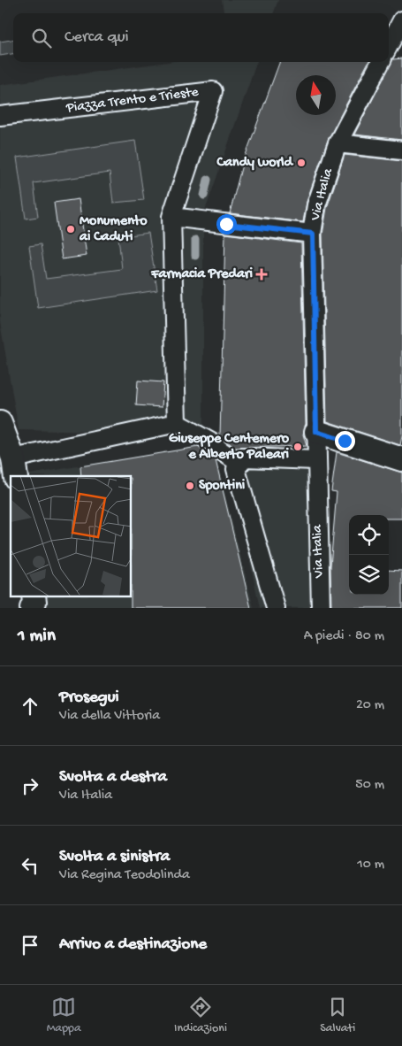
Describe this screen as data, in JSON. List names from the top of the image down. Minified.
{"streets":{"street":["Piazza Trento e Trieste","Via Italia"]},"places":{"other":["Candy world","Monumento ai Caduti","Giuseppe Centemero e Alberto Paleari","Spontini"],"health":["Farmacia Predari"]},"north":"top","page":{"search":"Cerca qui","heading":["1 min","A piedi · 80 m"],"list":[["Prosegui","Via della Vittoria","20 m"],["Svolta a destra","Via Italia","50 m"],["Svolta a sinistra","Via Regina Teodolinda","10 m"],"Arrivo a destinazione"],"nav":["Mappa","Indicazioni","Salvati"]}}
